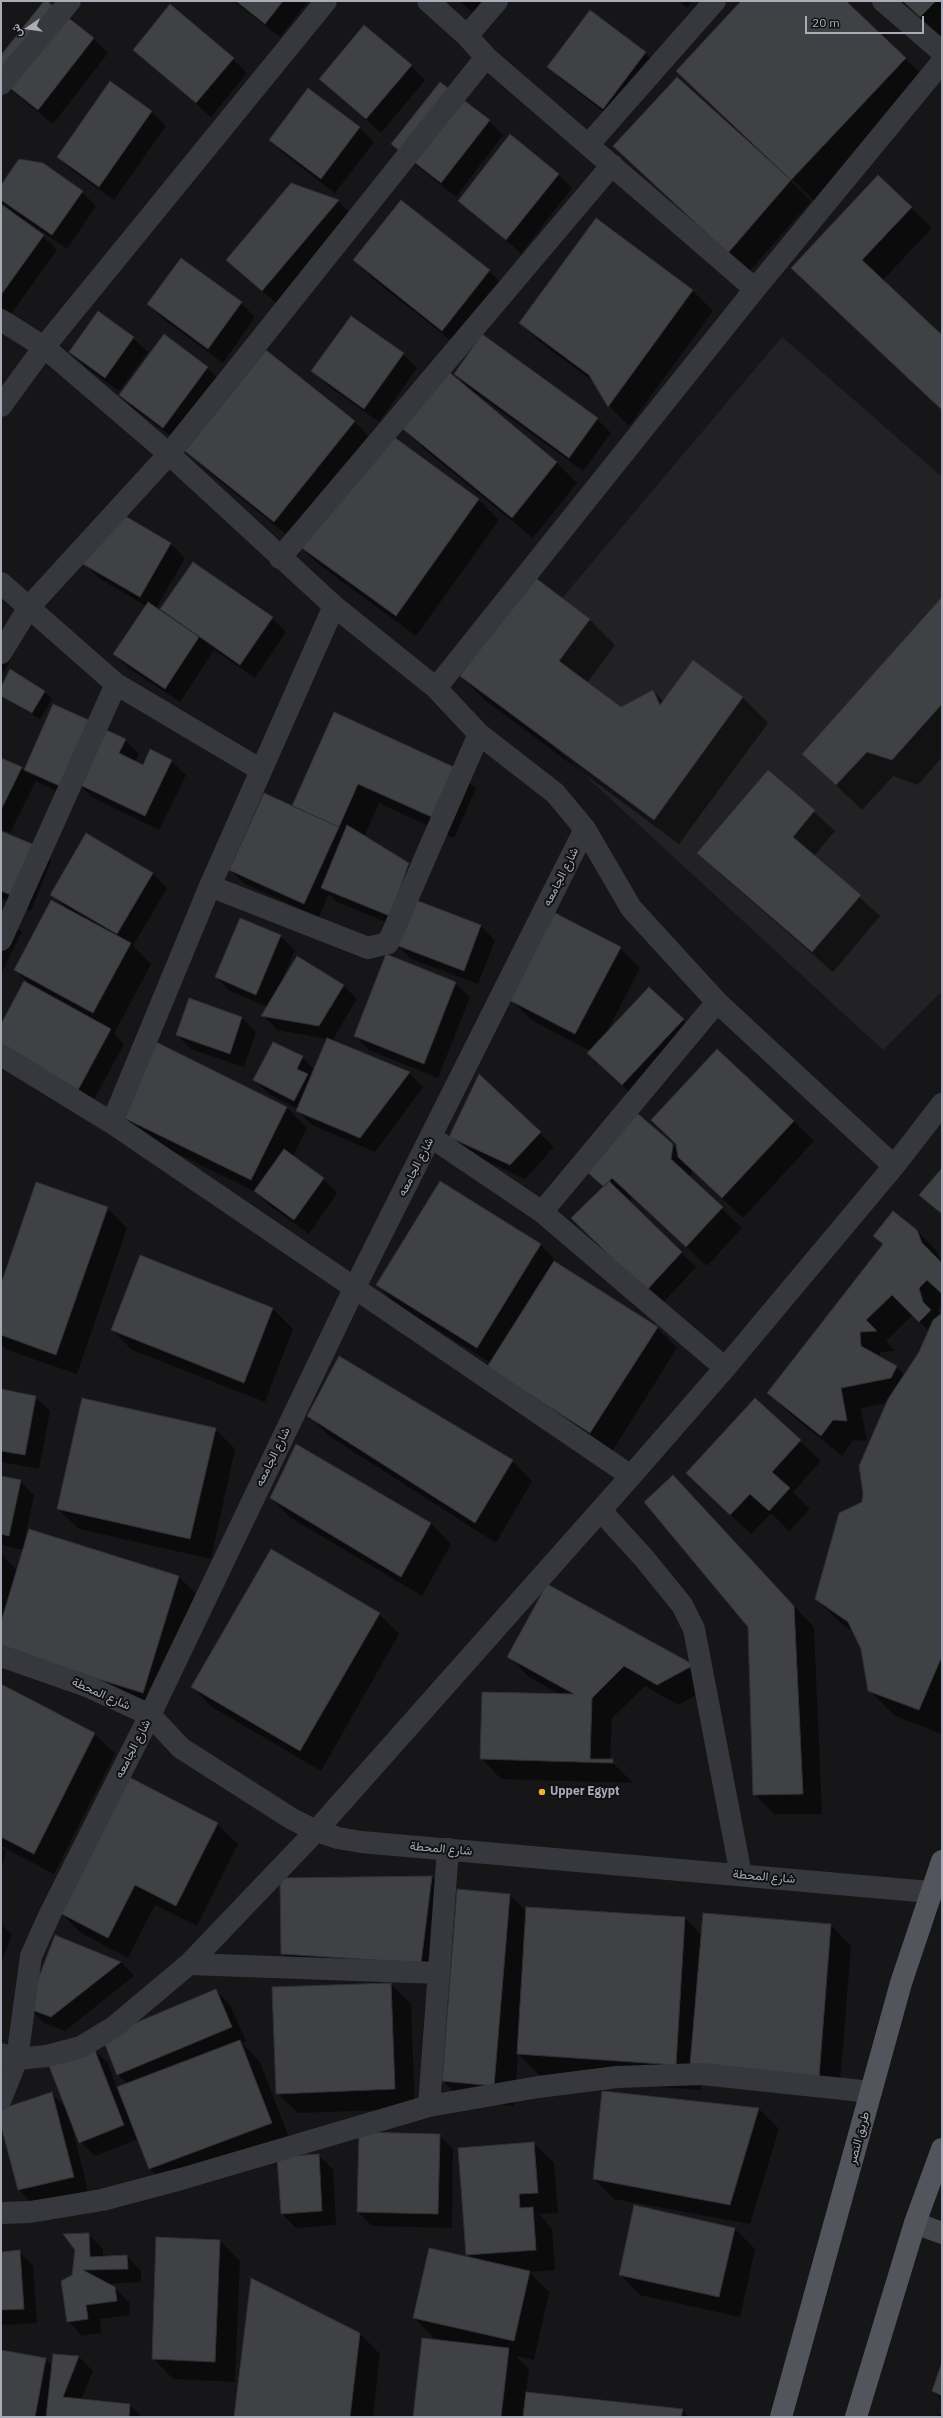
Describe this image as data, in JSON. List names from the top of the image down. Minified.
{"streets":{"main road":["طريق النصر"],"street":["شارع الجامعه","شارع المحطة"]},"crossings":[["شارع الجامعه","شارع المحطة"],["شارع المحطة","طريق النصر"]],"places":["Upper Egypt"],"scale_bar":"20 m","north":"left"}
